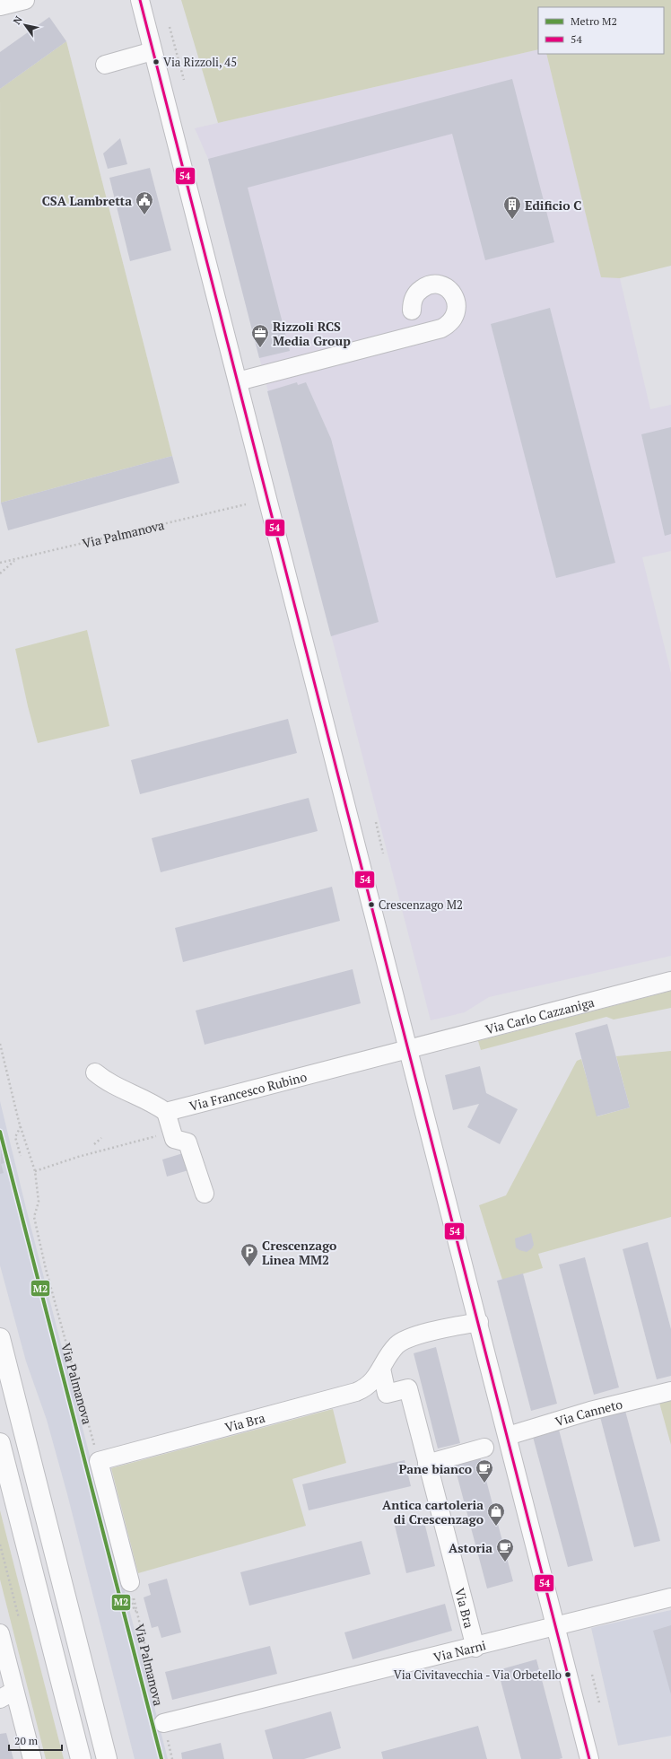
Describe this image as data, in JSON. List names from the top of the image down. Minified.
{"streets":{"street":["Via Carlo Cazzaniga","Via Francesco Rubino","Via Canneto","Via Bra","Via Narni"],"path":["Via Palmanova"]},"crossings":[["Via Palmanova","Via Bra"],["Via Palmanova","Via Narni"],["Via Carlo Cazzaniga","Via Francesco Rubino"],["Via Bra","Via Narni"]],"places":{"other":["Via Rizzoli, 45","Crescenzago M2","Via Civitavecchia - Via Orbetello"],"public building":["CSA Lambretta"],"building":["Edificio C"],"office":["Rizzoli RCS Media Group"],"parking":["Crescenzago Linea MM2"],"cafe":["Pane bianco","Astoria"],"shop":["Antica cartoleria di Crescenzago"]},"lines":["transit line 54","metro line M2"],"legend":["Metro M2","54"],"scale_bar":"20 m","north":"top left"}
